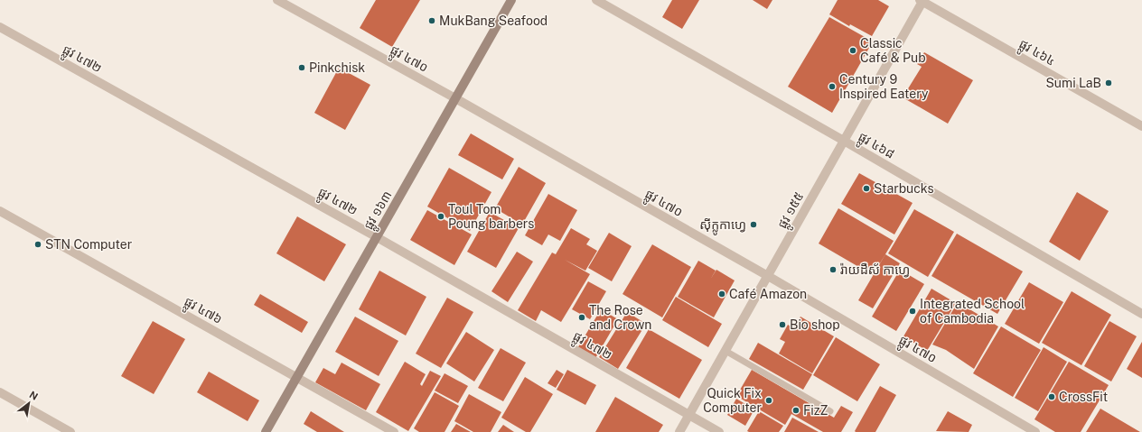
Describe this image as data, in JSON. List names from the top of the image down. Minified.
{"streets":{"street":["ផ្លូវ ៤៦៤","ផ្លូវ ៤៧២","ផ្លូវ ៤៧០","ផ្លូវ ៤៦៨","ផ្លូវ ១៦៣","ផ្លូវ ១៥៥","ផ្លូវ ៤៧៦"]},"crossings":[["ផ្លូវ ៤៦៤","ផ្លូវ ១៥៥"],["ផ្លូវ ៤៧២","ផ្លូវ ១៦៣"],["ផ្លូវ ៤៧២","ផ្លូវ ១៥៥"],["ផ្លូវ ៤៧០","ផ្លូវ ១៦៣"],["ផ្លូវ ៤៧០","ផ្លូវ ១៥៥"],["ផ្លូវ ៤៦៨","ផ្លូវ ១៥៥"],["ផ្លូវ ១៦៣","ផ្លូវ ៤៧៦"]],"places":["MukBang Seafood","Classic Café & Pub","Pinkchisk","Sumi LaB","Century 9 Inspired Eatery","Starbucks","Toul Tom Poung barbers","ស៊ីក្លូកាហ្វេ","STN Computer","រ៉ាយដឺស័ កាហ្វេ","Café Amazon","Integrated School of Cambodia","The Rose and Crown","Bio shop","CrossFit","Quick Fix Computer","FizZ"],"north":"top right"}
